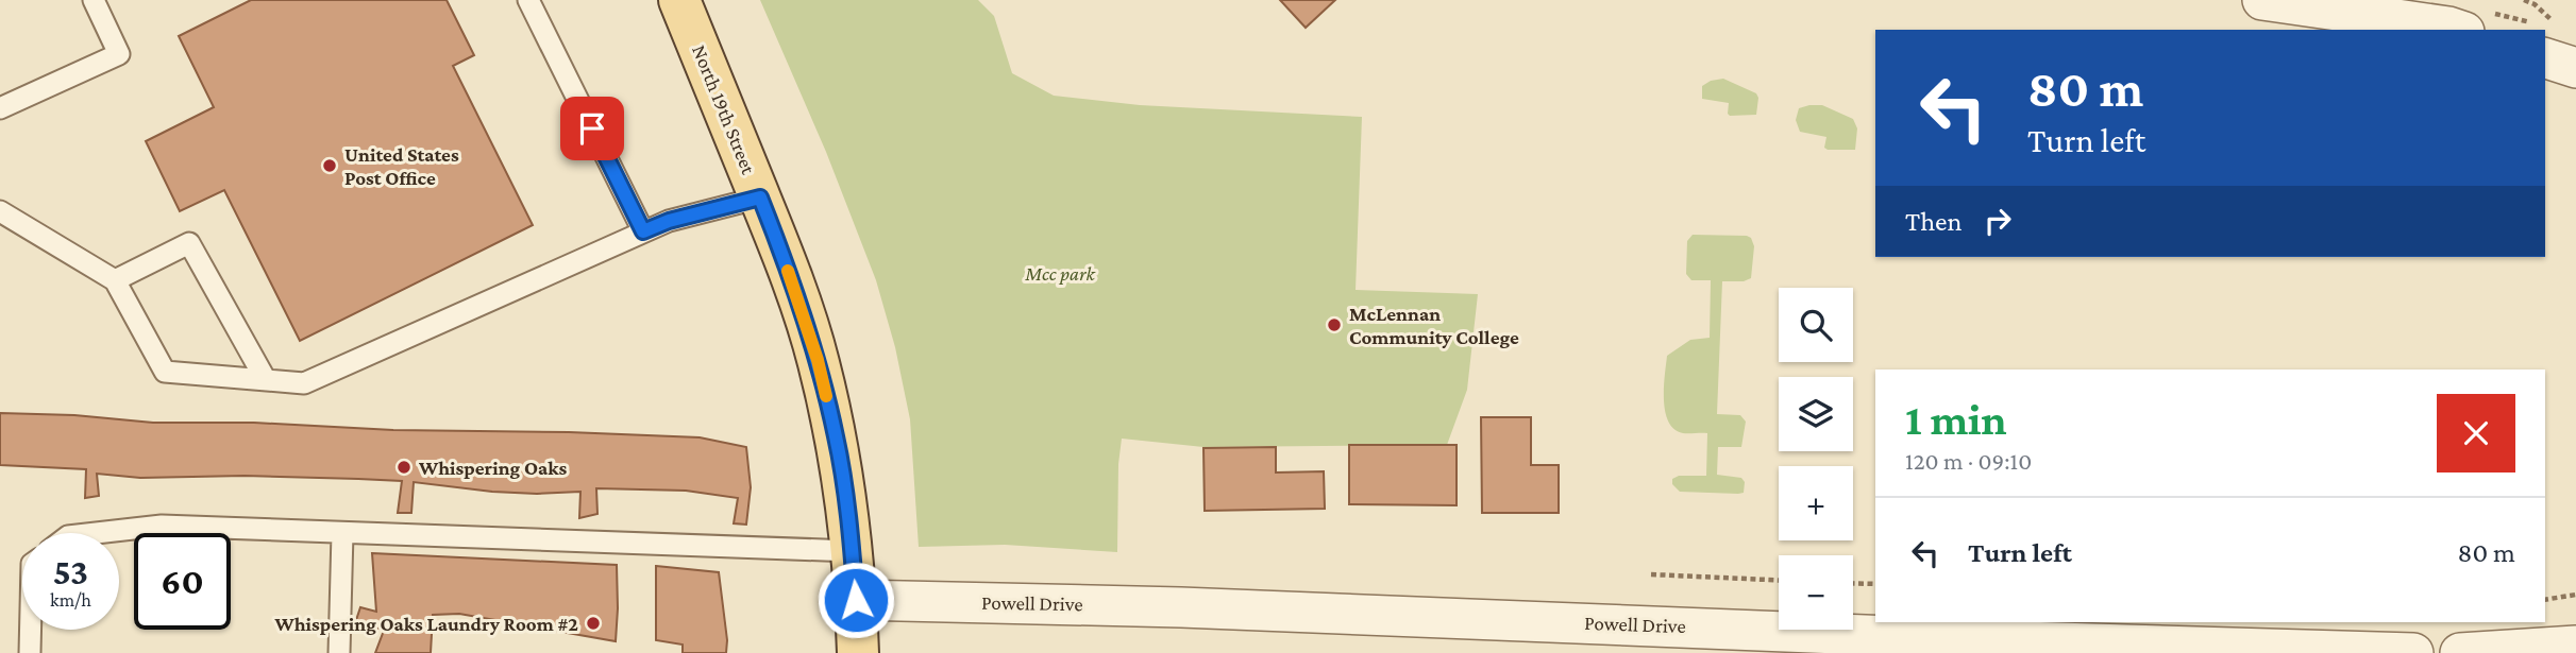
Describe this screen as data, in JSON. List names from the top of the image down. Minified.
{"streets":{"main road":["North 19th Street"],"street":["Powell Drive"]},"crossings":[["North 19th Street","Powell Drive"]],"parks":["Mcc park"],"places":["United States Post Office","McLennan Community College","Whispering Oaks","Whispering Oaks Laundry Room #2"],"page":{"turn":["80 m","Turn left"],"then":"Then","map_buttons":["+","−"],"heading":["1 min","120 m · 09:10"],"list":[{"name":"Turn left","value":"80 m"}],"speed":"53 km/h","limit":"60"}}
